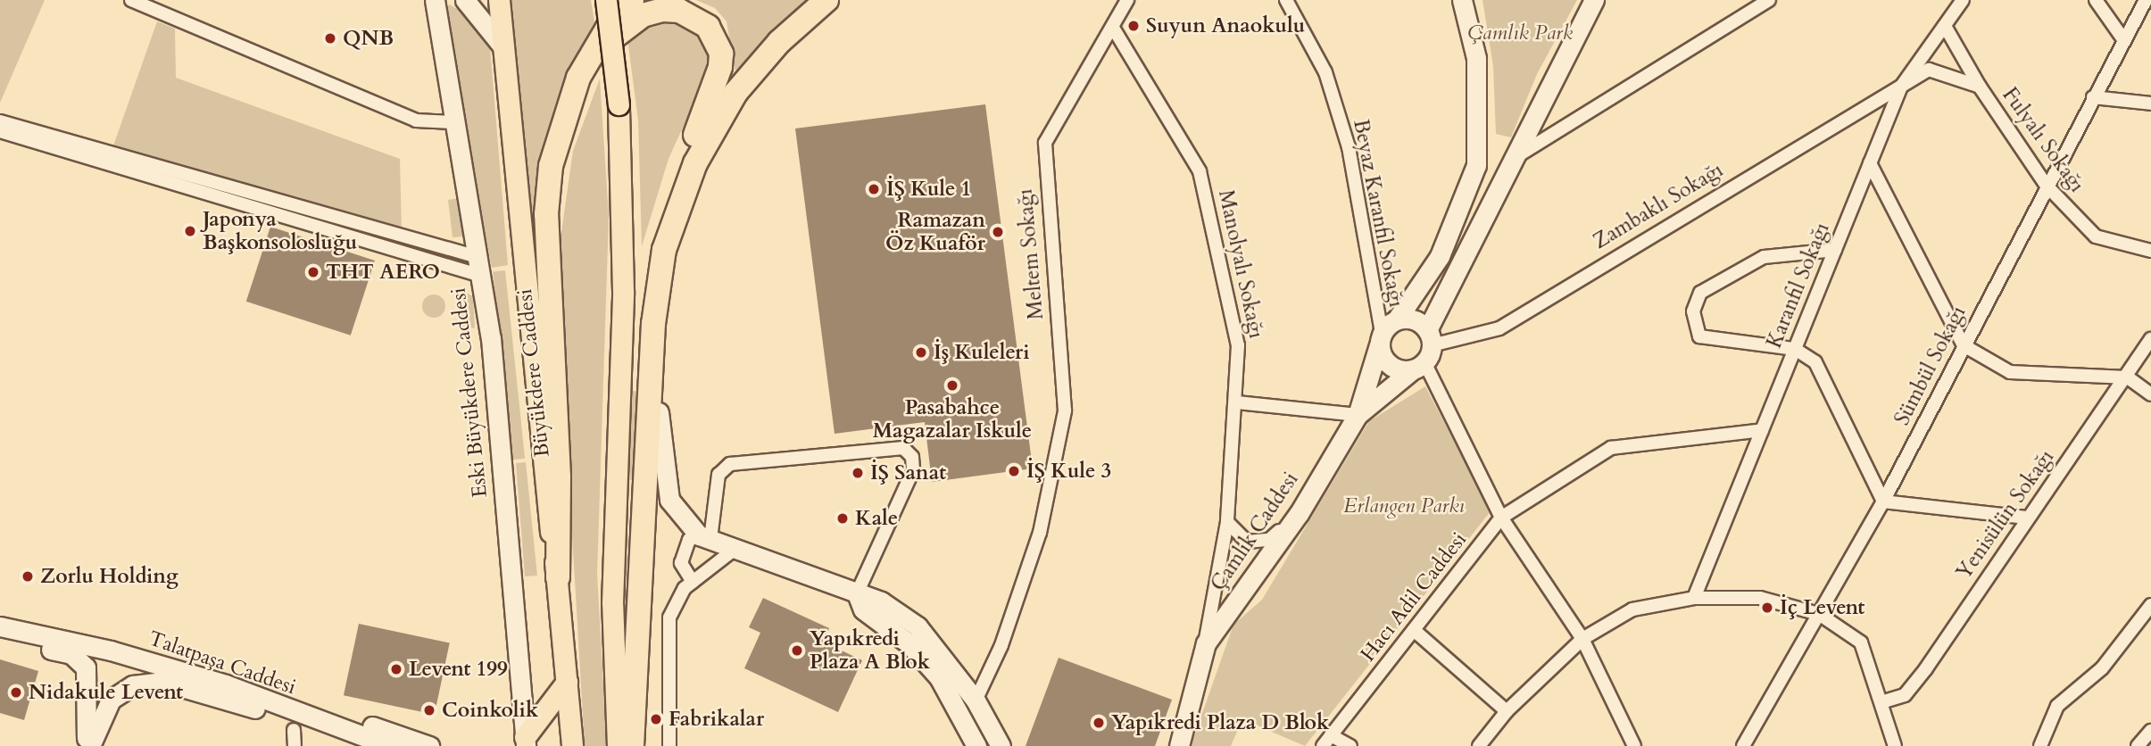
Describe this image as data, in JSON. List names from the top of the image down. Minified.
{"streets":{"main road":["Büyükdere Caddesi","Eski Büyükdere Caddesi","Çamlık Caddesi","Talatpaşa Caddesi"],"street":["Fulyalı Sokağı","Zambaklı Sokağı","Beyaz Karanfil Sokağı","Meltem Sokağı","Manolyalı Sokağı","Karanfil Sokağı","Sümbül Sokağı","Yenisülün Sokağı","Hacı Adil Caddesi"]},"crossings":[["Fulyalı Sokağı","Zambaklı Sokağı"],["Fulyalı Sokağı","Karanfil Sokağı"],["Fulyalı Sokağı","Sümbül Sokağı"],["Zambaklı Sokağı","Karanfil Sokağı"],["Zambaklı Sokağı","Çamlık Caddesi"],["Meltem Sokağı","Manolyalı Sokağı"],["Manolyalı Sokağı","Çamlık Caddesi"],["Karanfil Sokağı","Hacı Adil Caddesi"]],"parks":["Çamlık Park","Erlangen Parkı"],"places":["Suyun Anaokulu","QNB","İŞ Kule 1","Japonya Başkonsolosluğu","Ramazan Öz Kuaför","THT AERO","İş Kuleleri","Pasabahce Magazalar Iskule","İŞ Kule 3","İŞ Sanat","Kale","Zorlu Holding","İç Levent","Yapıkredi Plaza A Blok","Levent 199","Nidakule Levent","Coinkolik","Fabrikalar","Yapıkredi Plaza D Blok"]}
